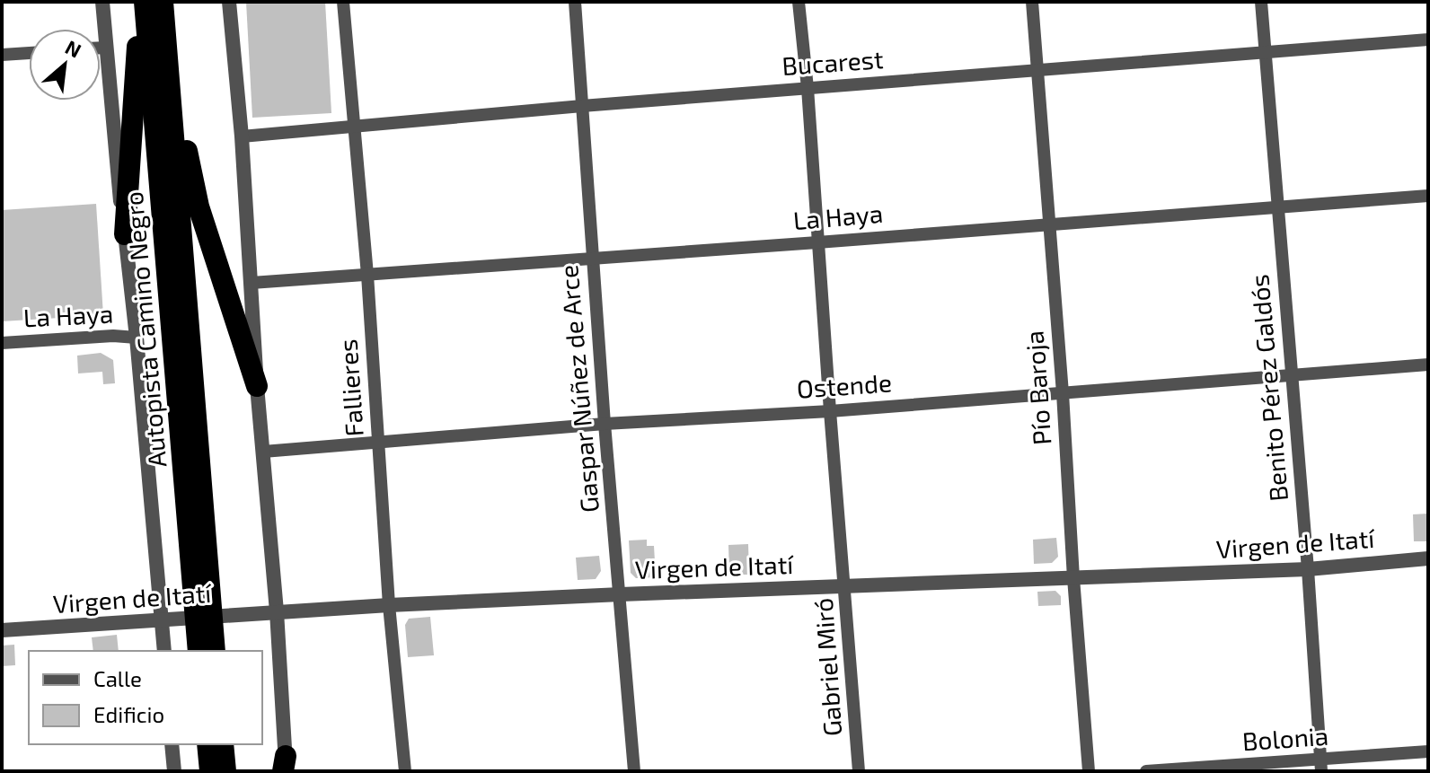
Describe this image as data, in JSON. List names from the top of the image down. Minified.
{"streets":{"highway":["Autopista Camino Negro"],"street":["Bucarest","La Haya","Ostende","Fallieres","Pío Baroja","Benito Pérez Galdós","Gaspar Núñez de Arce","Virgen de Itatí","Gabriel Miró","Bolonia"]},"crossings":[["Bucarest","Fallieres"],["Bucarest","Pío Baroja"],["Bucarest","Benito Pérez Galdós"],["Bucarest","Gaspar Núñez de Arce"],["Bucarest","Gabriel Miró"],["La Haya","Fallieres"],["La Haya","Pío Baroja"],["La Haya","Benito Pérez Galdós"],["La Haya","Gaspar Núñez de Arce"],["La Haya","Gabriel Miró"],["Ostende","Fallieres"],["Ostende","Pío Baroja"],["Ostende","Benito Pérez Galdós"],["Ostende","Gaspar Núñez de Arce"],["Ostende","Gabriel Miró"],["Fallieres","Virgen de Itatí"],["Pío Baroja","Virgen de Itatí"],["Benito Pérez Galdós","Virgen de Itatí"],["Benito Pérez Galdós","Bolonia"],["Gaspar Núñez de Arce","Virgen de Itatí"],["Virgen de Itatí","Gabriel Miró"]],"legend":["Calle","Edificio"],"north":"top right"}
